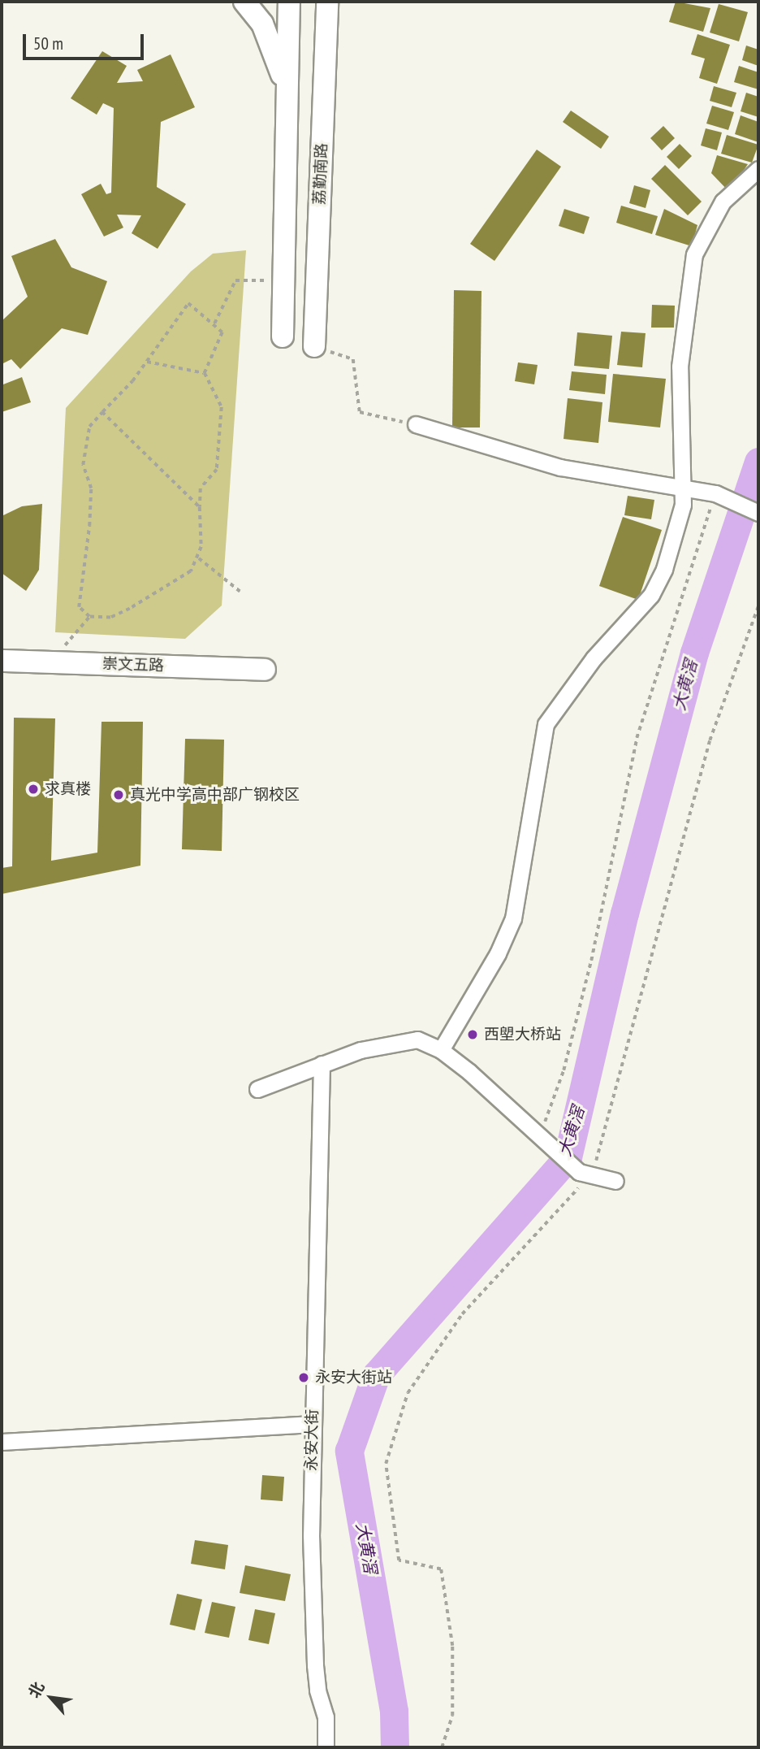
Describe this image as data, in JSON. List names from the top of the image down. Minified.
{"streets":{"street":["荔勤南路","崇文五路","永安大街"]},"water":["大黄滘"],"places":["求真楼","真光中学高中部广钢校区","西塱大桥站","永安大街站"],"scale_bar":"50 m","north":"top left"}
